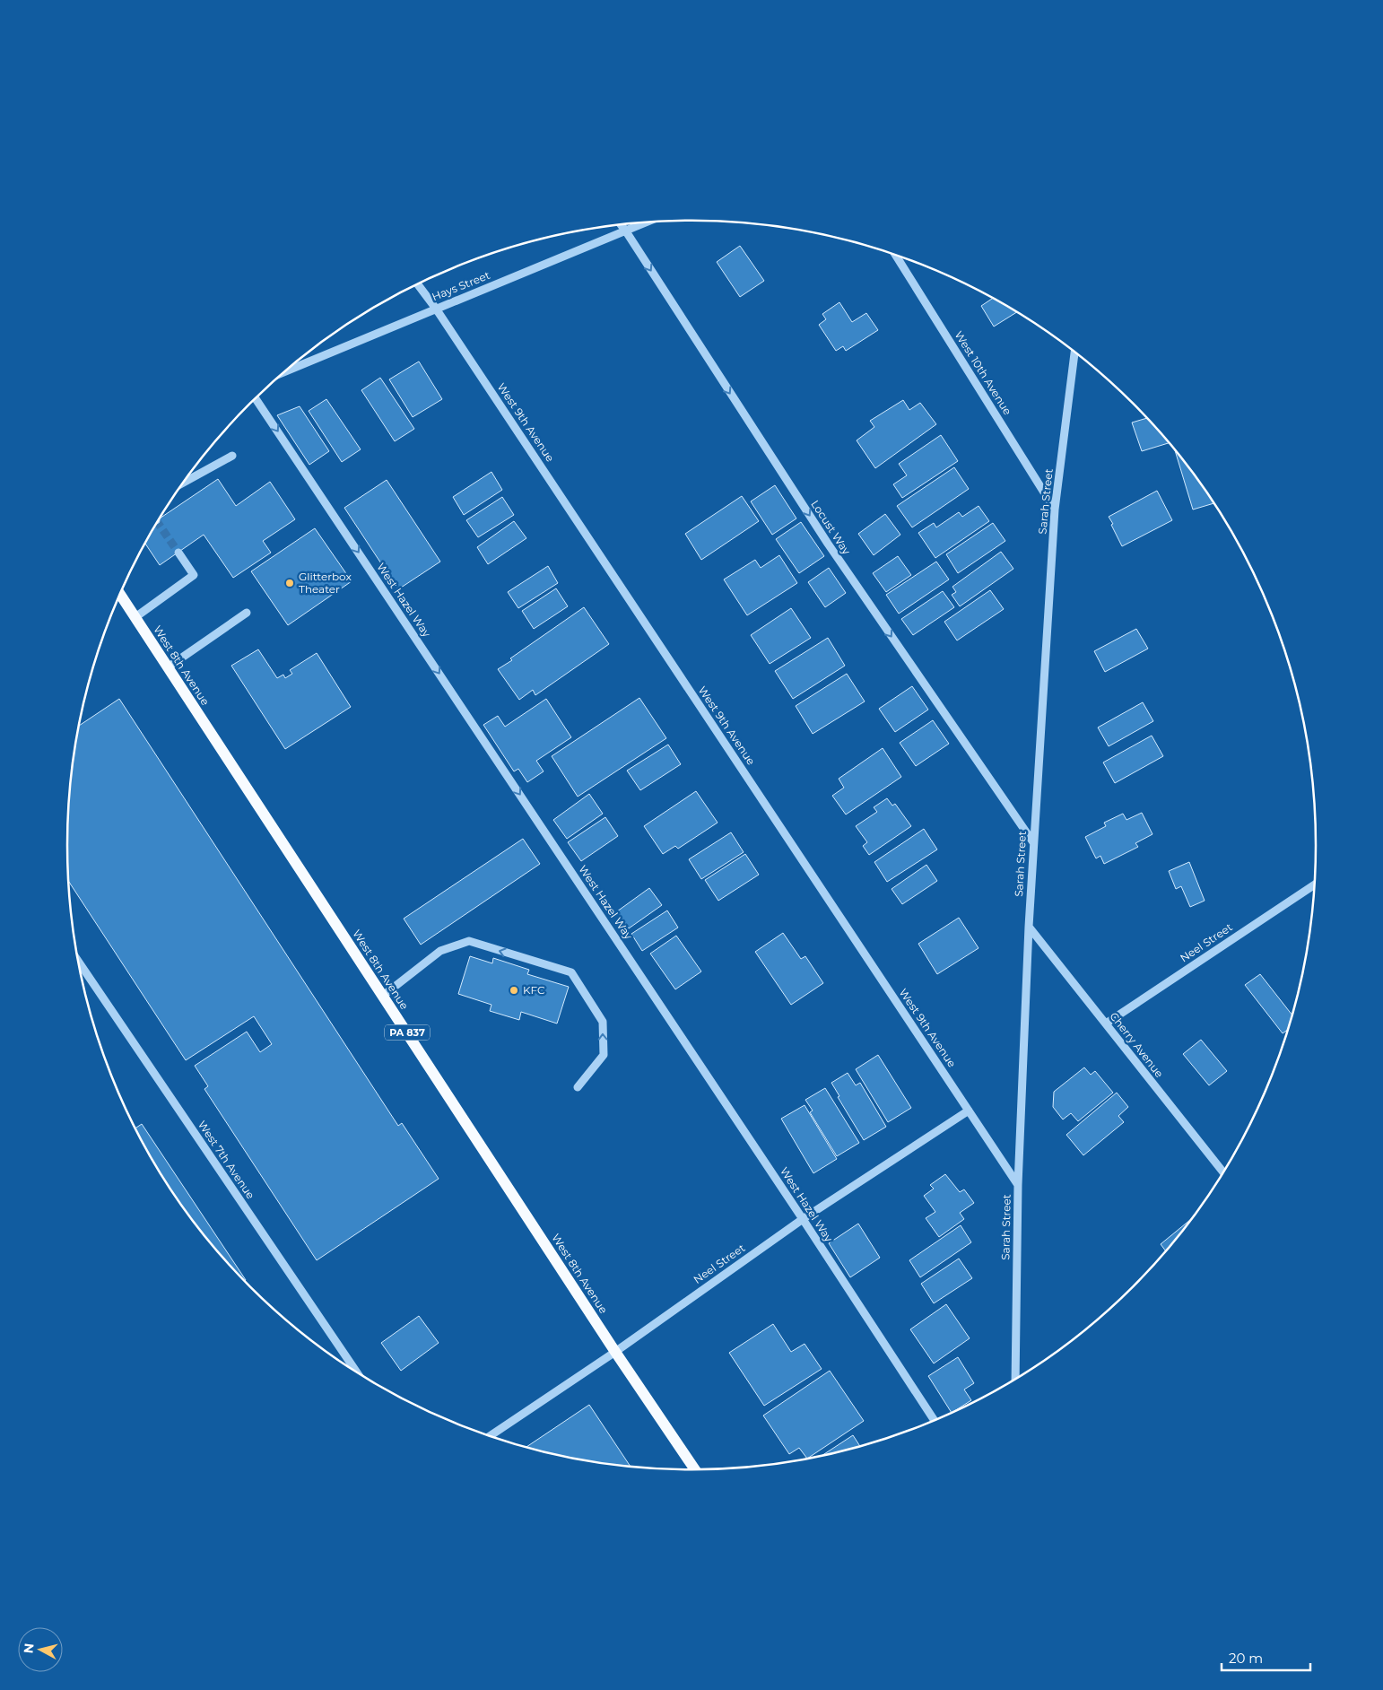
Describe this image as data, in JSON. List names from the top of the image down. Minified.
{"streets":{"main road":["West 8th Avenue","PA 837"],"street":["Hays Street","West 10th Avenue","West 9th Avenue","Sarah Street","Locust Way","West Hazel Way","Neel Street","Cherry Avenue","West 7th Avenue"]},"crossings":[["Hays Street","West 9th Avenue"],["Hays Street","Locust Way"],["West 10th Avenue","Sarah Street"],["West 9th Avenue","Sarah Street"],["West 9th Avenue","Neel Street"],["Sarah Street","Locust Way"],["Sarah Street","Cherry Avenue"],["West Hazel Way","Neel Street"],["West 8th Avenue","Neel Street"],["Neel Street","Cherry Avenue"]],"one_way":["Locust Way","West Hazel Way"],"places":["Glitterbox Theater","KFC"],"scale_bar":"20 m","north":"left"}
